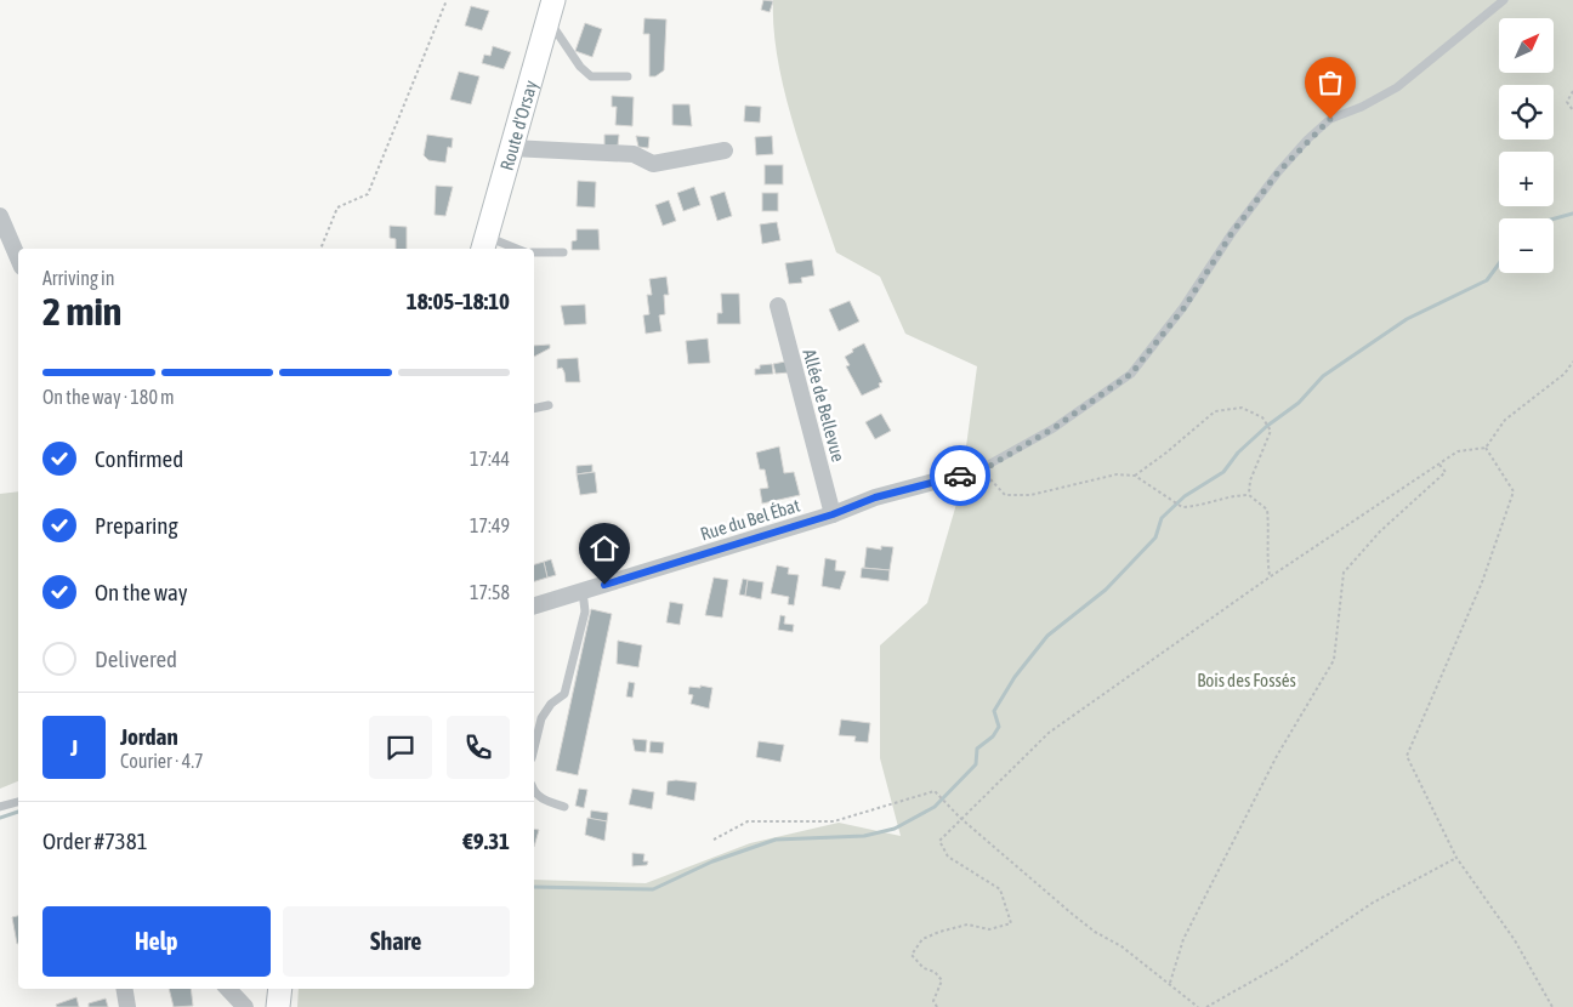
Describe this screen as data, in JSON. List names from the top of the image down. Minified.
{"streets":{"main road":["Route d'Orsay"],"street":["Allée de Bellevue","Rue du Bel Ébat"]},"crossings":[["Allée de Bellevue","Rue du Bel Ébat"]],"parks":["Bois des Fossés"],"north":"top right","page":{"map_buttons":["+","−"],"heading":["2 min","Arriving in","18:05–18:10"],"panel":["Jordan","Courier · 4.7","Order #7381","€9.31"],"bar":"On the way · 180 m","list":[["Confirmed","17:44"],["Preparing","17:49"],["On the way","17:58"],"Delivered"],"round":"J","buttons":["Help","Share"]}}
